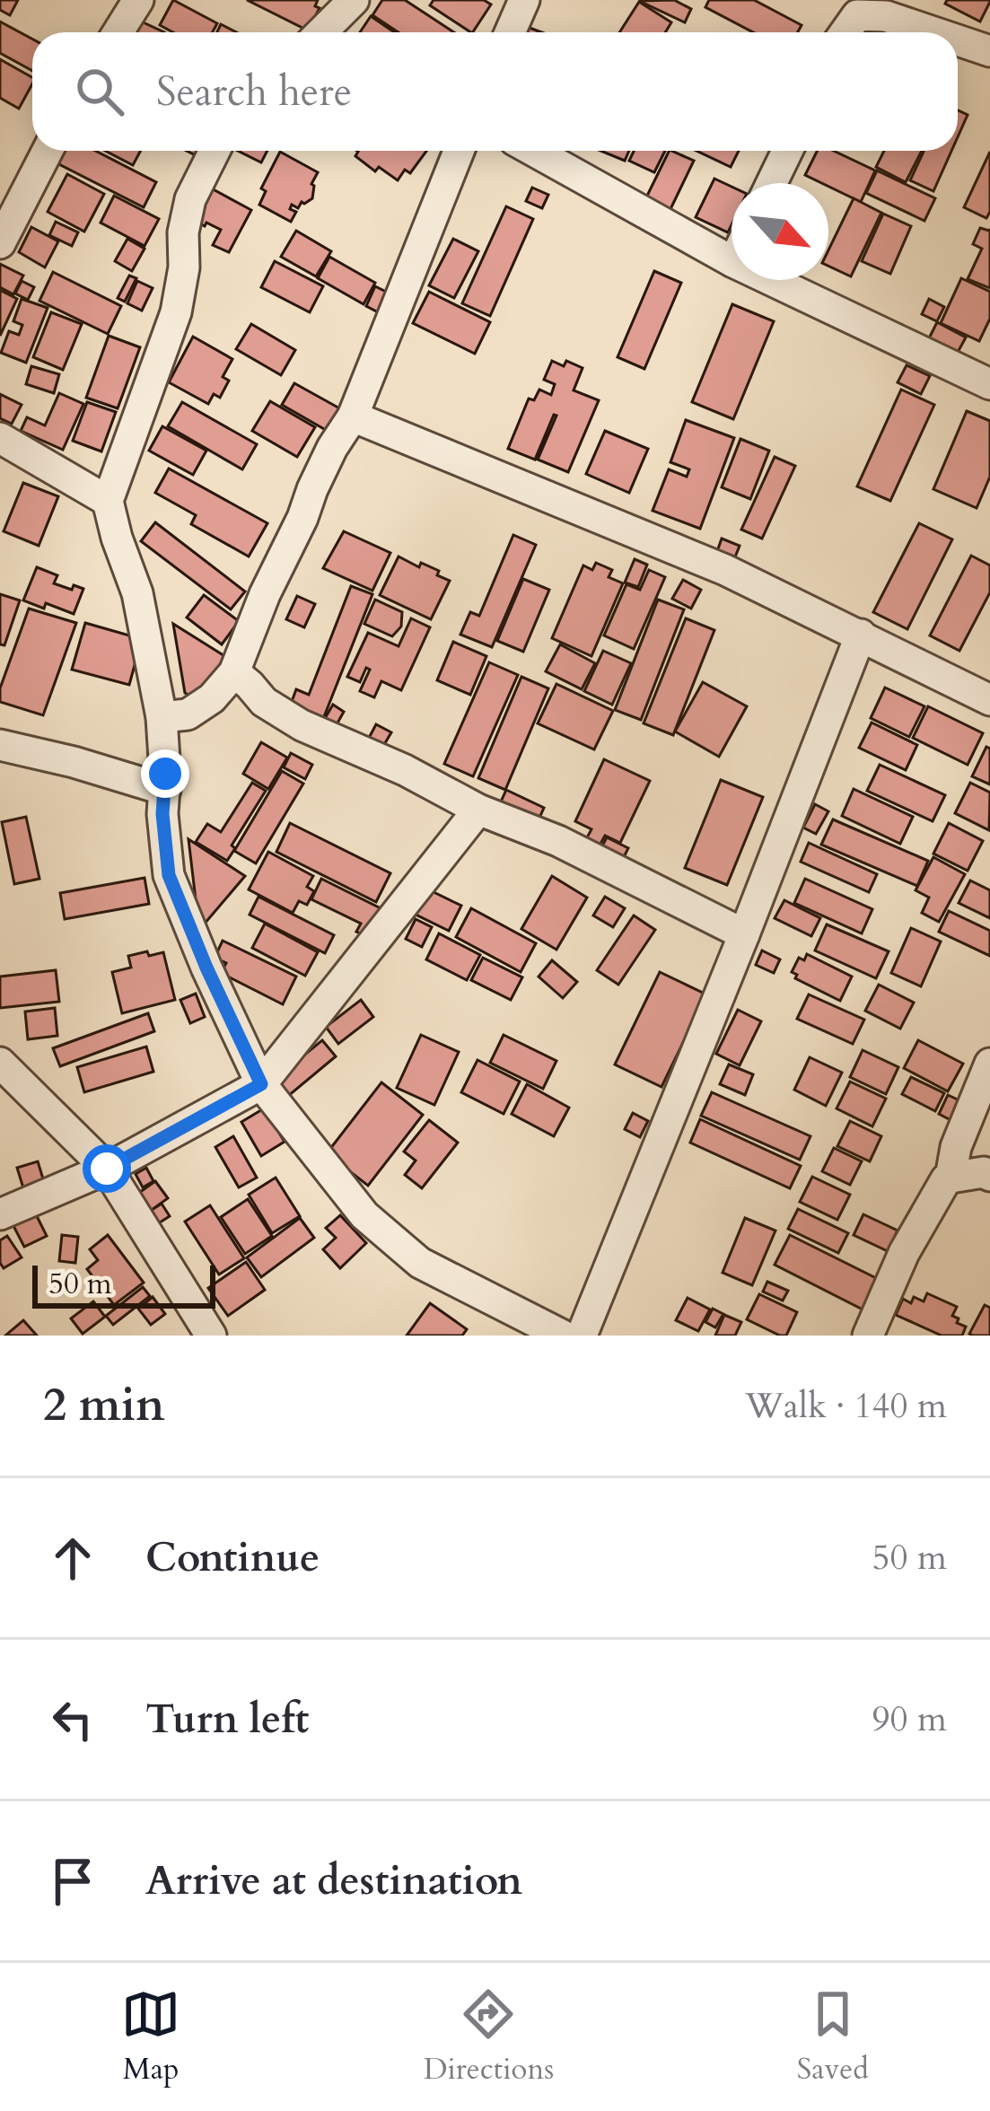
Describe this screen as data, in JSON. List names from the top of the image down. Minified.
{"scale_bar":"50 m","north":"bottom right","page":{"search":"Search here","scale":"50 m","heading":["2 min","Walk · 140 m"],"list":[["Continue","50 m"],["Turn left","90 m"],"Arrive at destination"],"nav":["Map","Directions","Saved"]}}
